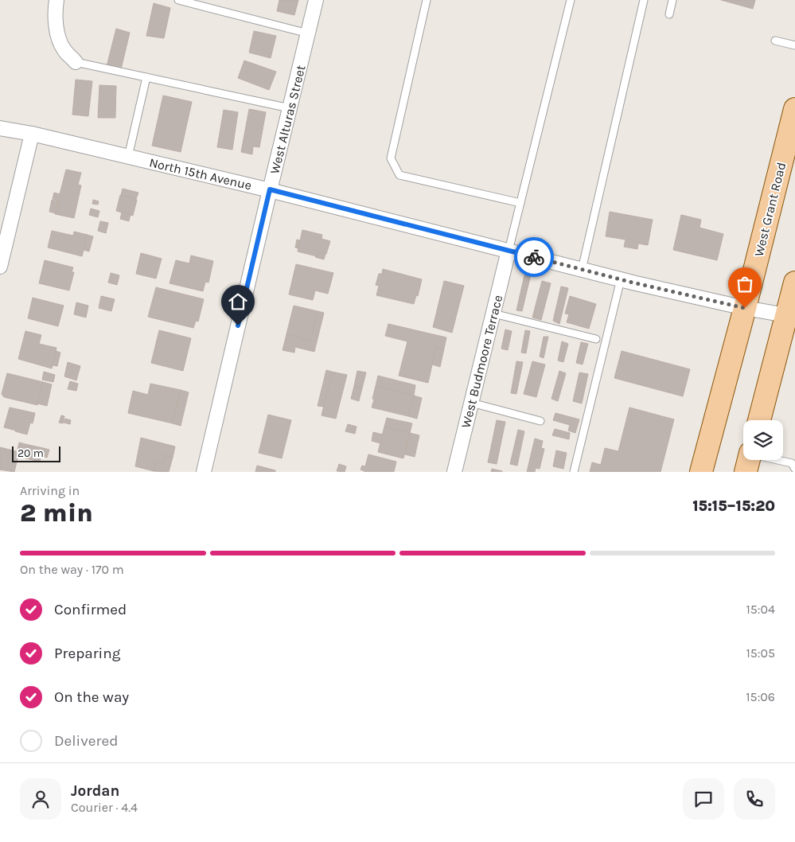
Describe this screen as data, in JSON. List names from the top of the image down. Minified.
{"streets":{"main road":["West Grant Road"],"street":["West Alturas Street","North 15th Avenue","West Budmoore Terrace"]},"crossings":[["West Alturas Street","North 15th Avenue"],["North 15th Avenue","West Grant Road"],["North 15th Avenue","West Budmoore Terrace"]],"scale_bar":"20 m","page":{"scale":"20 m","heading":["2 min","Arriving in","15:15–15:20"],"panel":["Jordan","Courier · 4.4"],"bar":"On the way · 170 m","list":[["Confirmed","15:04"],["Preparing","15:05"],["On the way","15:06"],"Delivered"]}}
